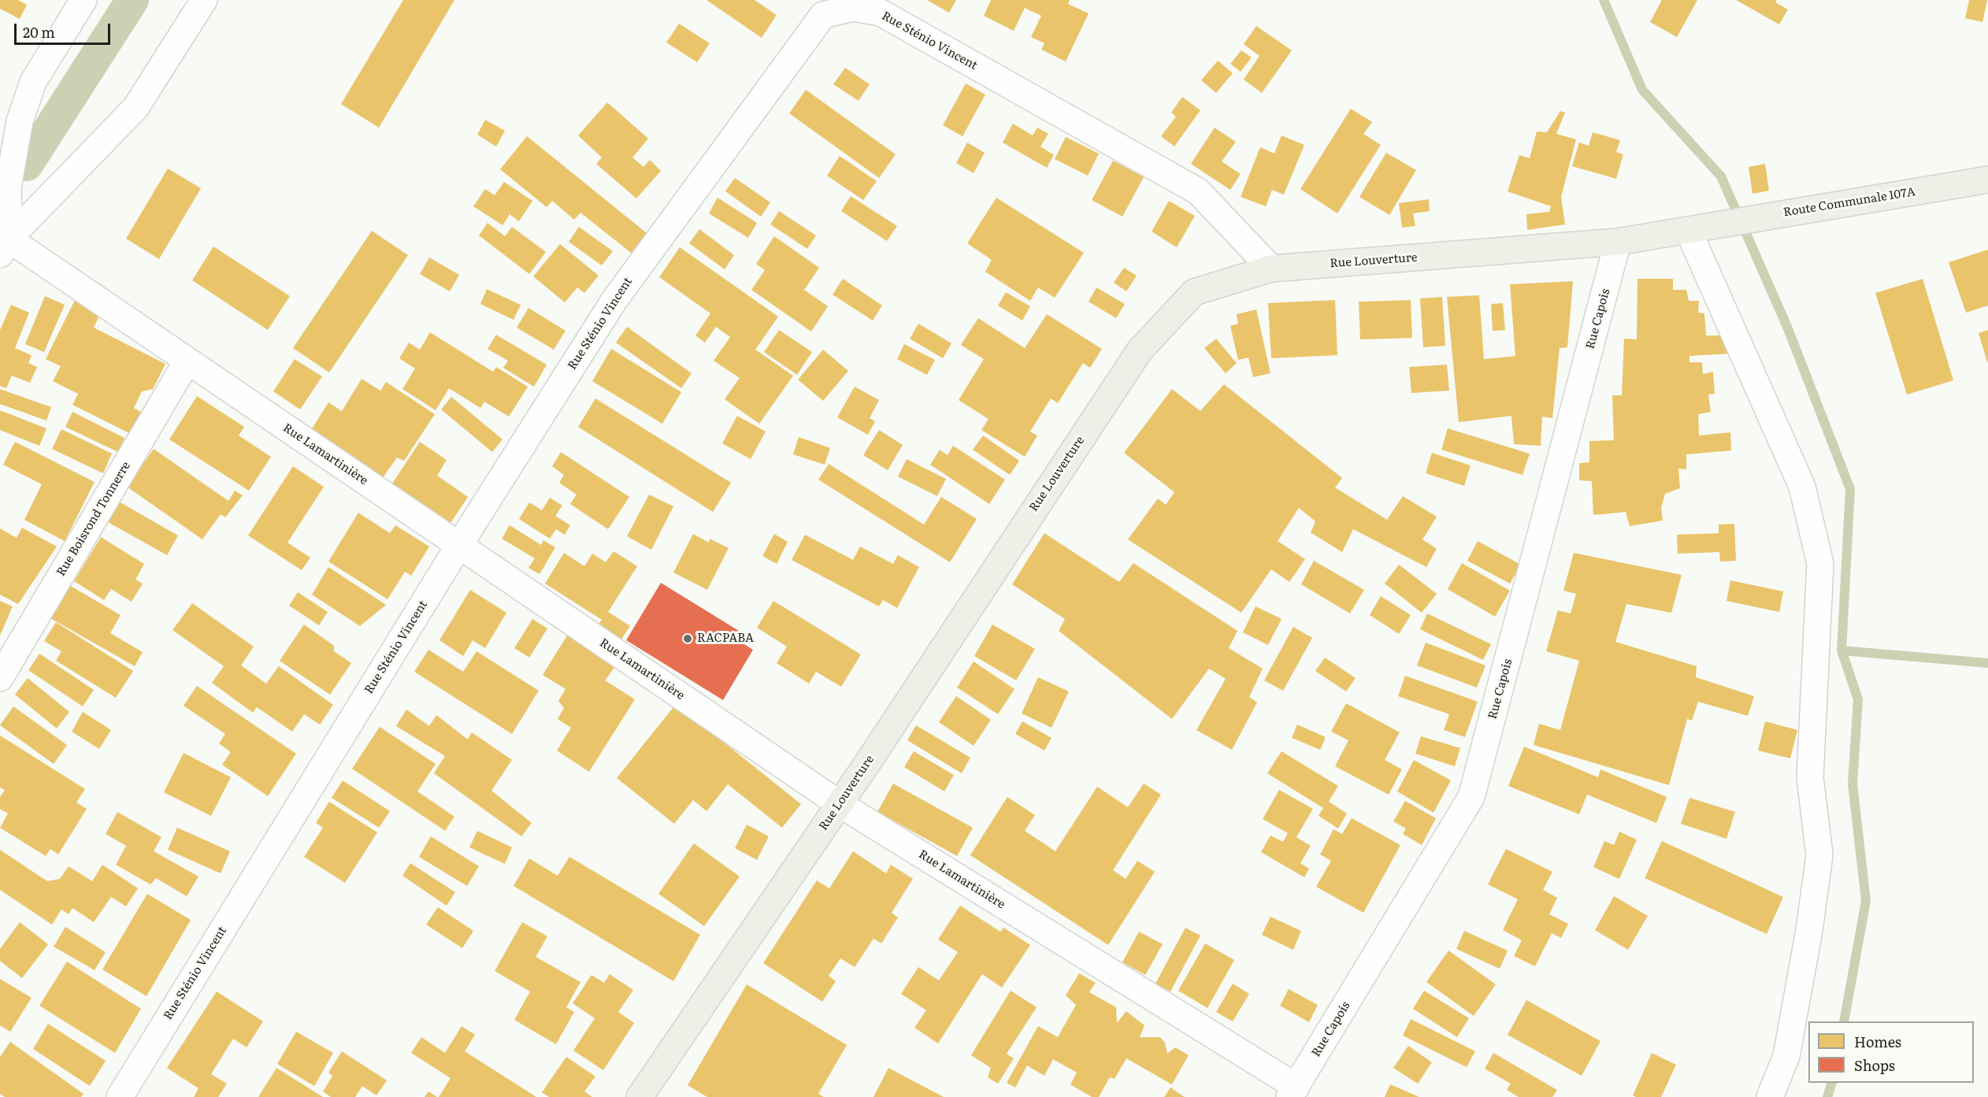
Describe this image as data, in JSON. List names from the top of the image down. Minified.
{"streets":{"main road":["Route Communale 107A","Rue Louverture"],"street":["Rue Sténio Vincent","Rue Capois","Rue Lamartinière","Rue Boisrond Tonnerre"]},"crossings":[["Rue Sténio Vincent","Rue Louverture"],["Rue Sténio Vincent","Rue Lamartinière"],["Route Communale 107A","Rue Louverture"],["Rue Louverture","Rue Capois"],["Rue Louverture","Rue Lamartinière"],["Rue Capois","Rue Lamartinière"],["Rue Lamartinière","Rue Boisrond Tonnerre"]],"places":["RACPABA"],"legend":["Homes","Shops"],"scale_bar":"20 m"}
